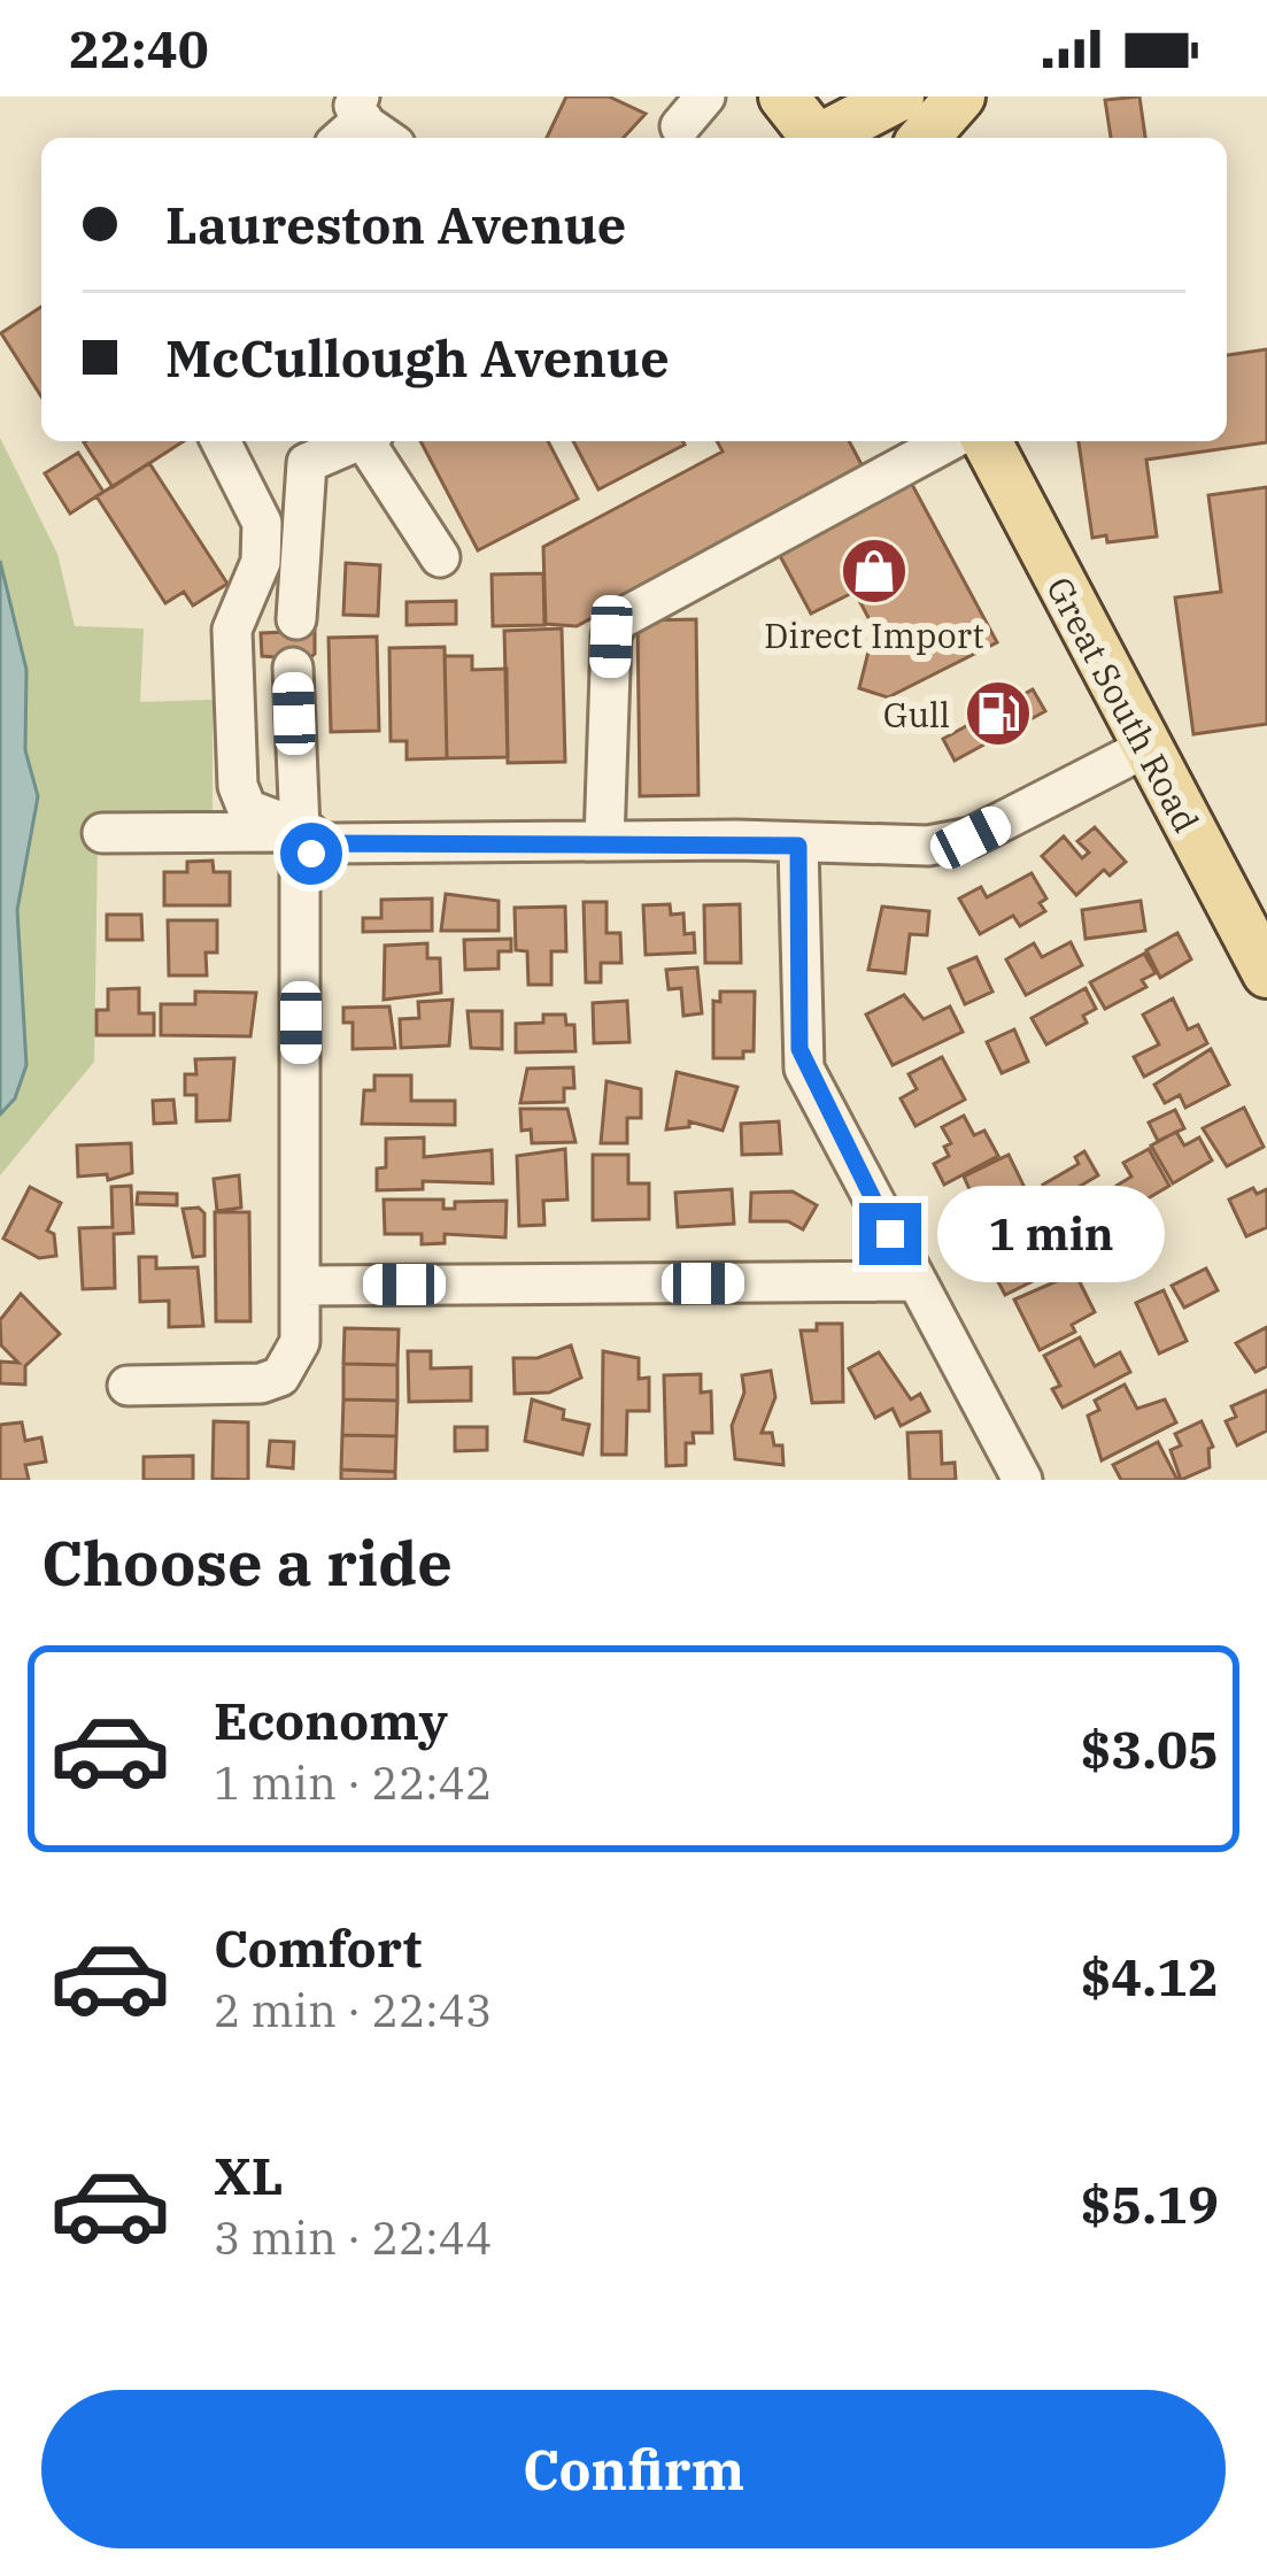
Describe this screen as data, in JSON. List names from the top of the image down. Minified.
{"streets":{"main road":["Great South Road"]},"places":{"shop":["Direct Import"],"fuel station":["Gull"]},"page":{"status":"22:40","banner":["Laureston Avenue","McCullough Avenue"],"bubble":"1 min","heading":"Choose a ride","list":[{"name":"Economy","note":"1 min · 22:42","value":"$3.05"},{"name":"Comfort","note":"2 min · 22:43","value":"$4.12"},{"name":"XL","note":"3 min · 22:44","value":"$5.19"}],"buttons":"Confirm"}}
